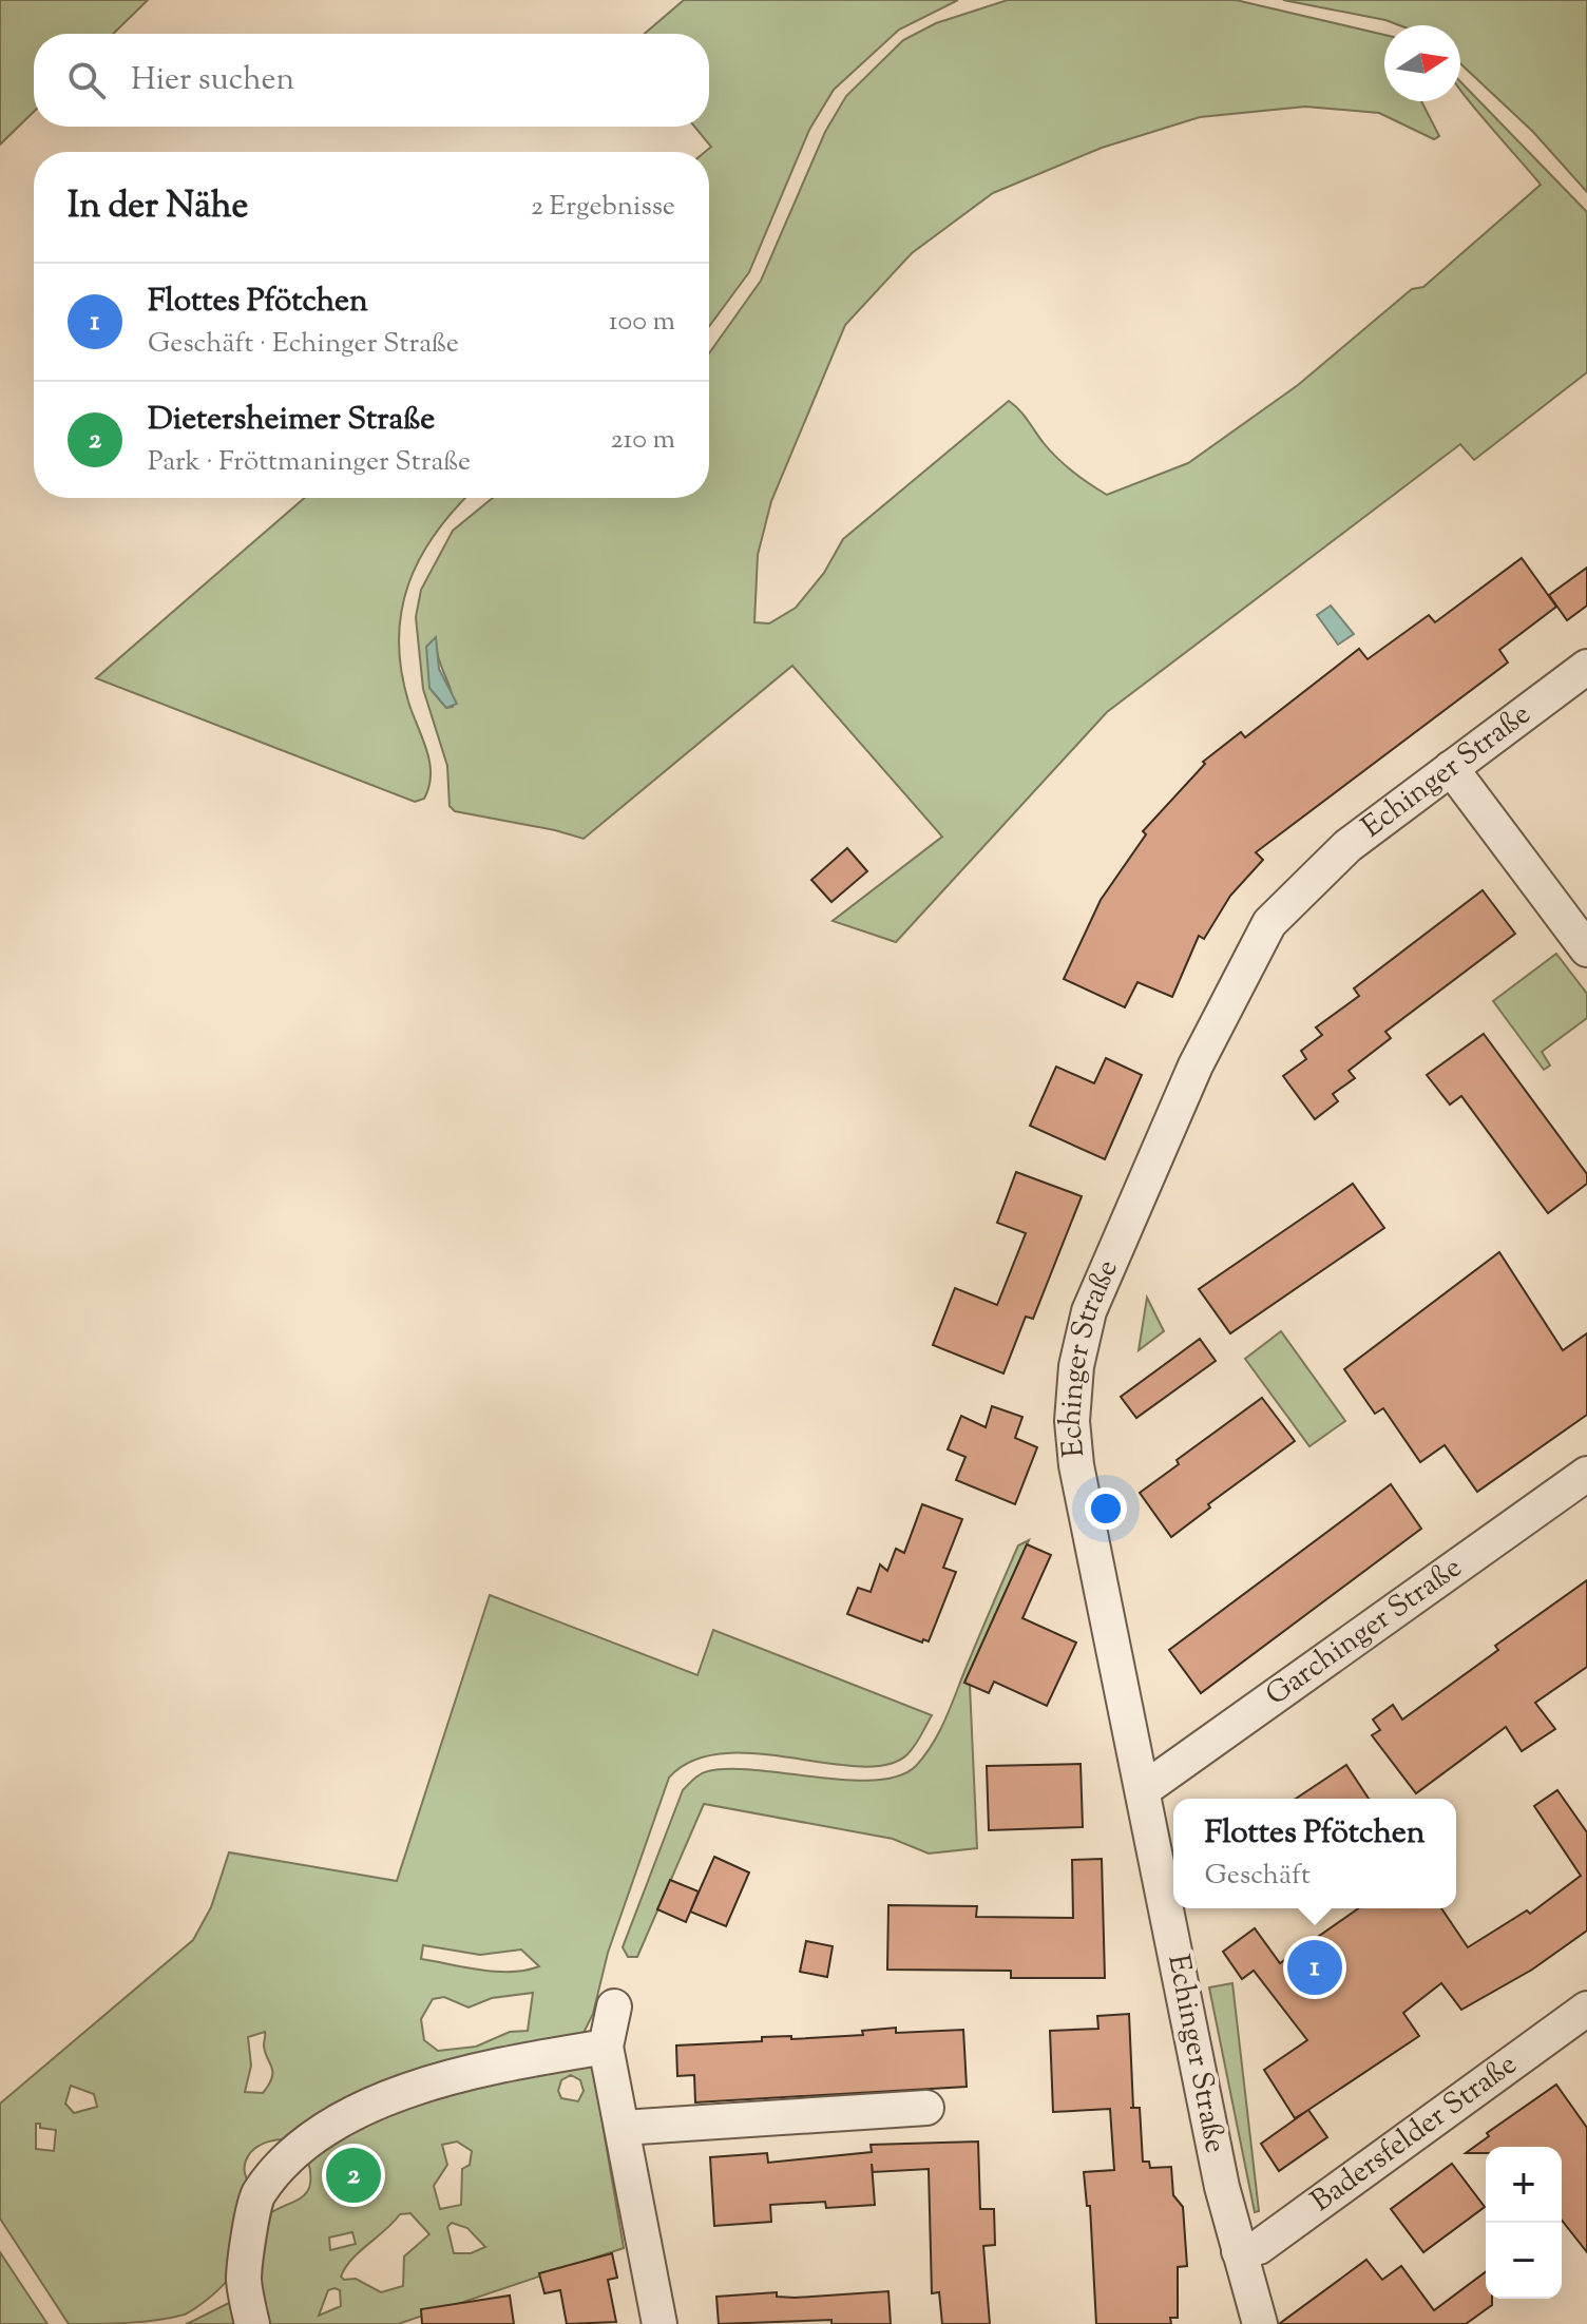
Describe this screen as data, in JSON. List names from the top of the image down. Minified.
{"streets":{"street":["Echinger Straße","Garchinger Straße","Badersfelder Straße"]},"crossings":[["Echinger Straße","Garchinger Straße"],["Echinger Straße","Badersfelder Straße"]],"north":"right","page":{"search":"Hier suchen","heading":["In der Nähe","2 Ergebnisse"],"list":[{"mark":"1","name":"Flottes Pfötchen","note":"Geschäft · Echinger Straße","value":"100 m"},{"mark":"2","name":"Dietersheimer Straße","note":"Park · Fröttmaninger Straße","value":"210 m"}],"popup":["Flottes Pfötchen","Geschäft"],"pins":["1","2"],"map_buttons":["+","−"]}}
